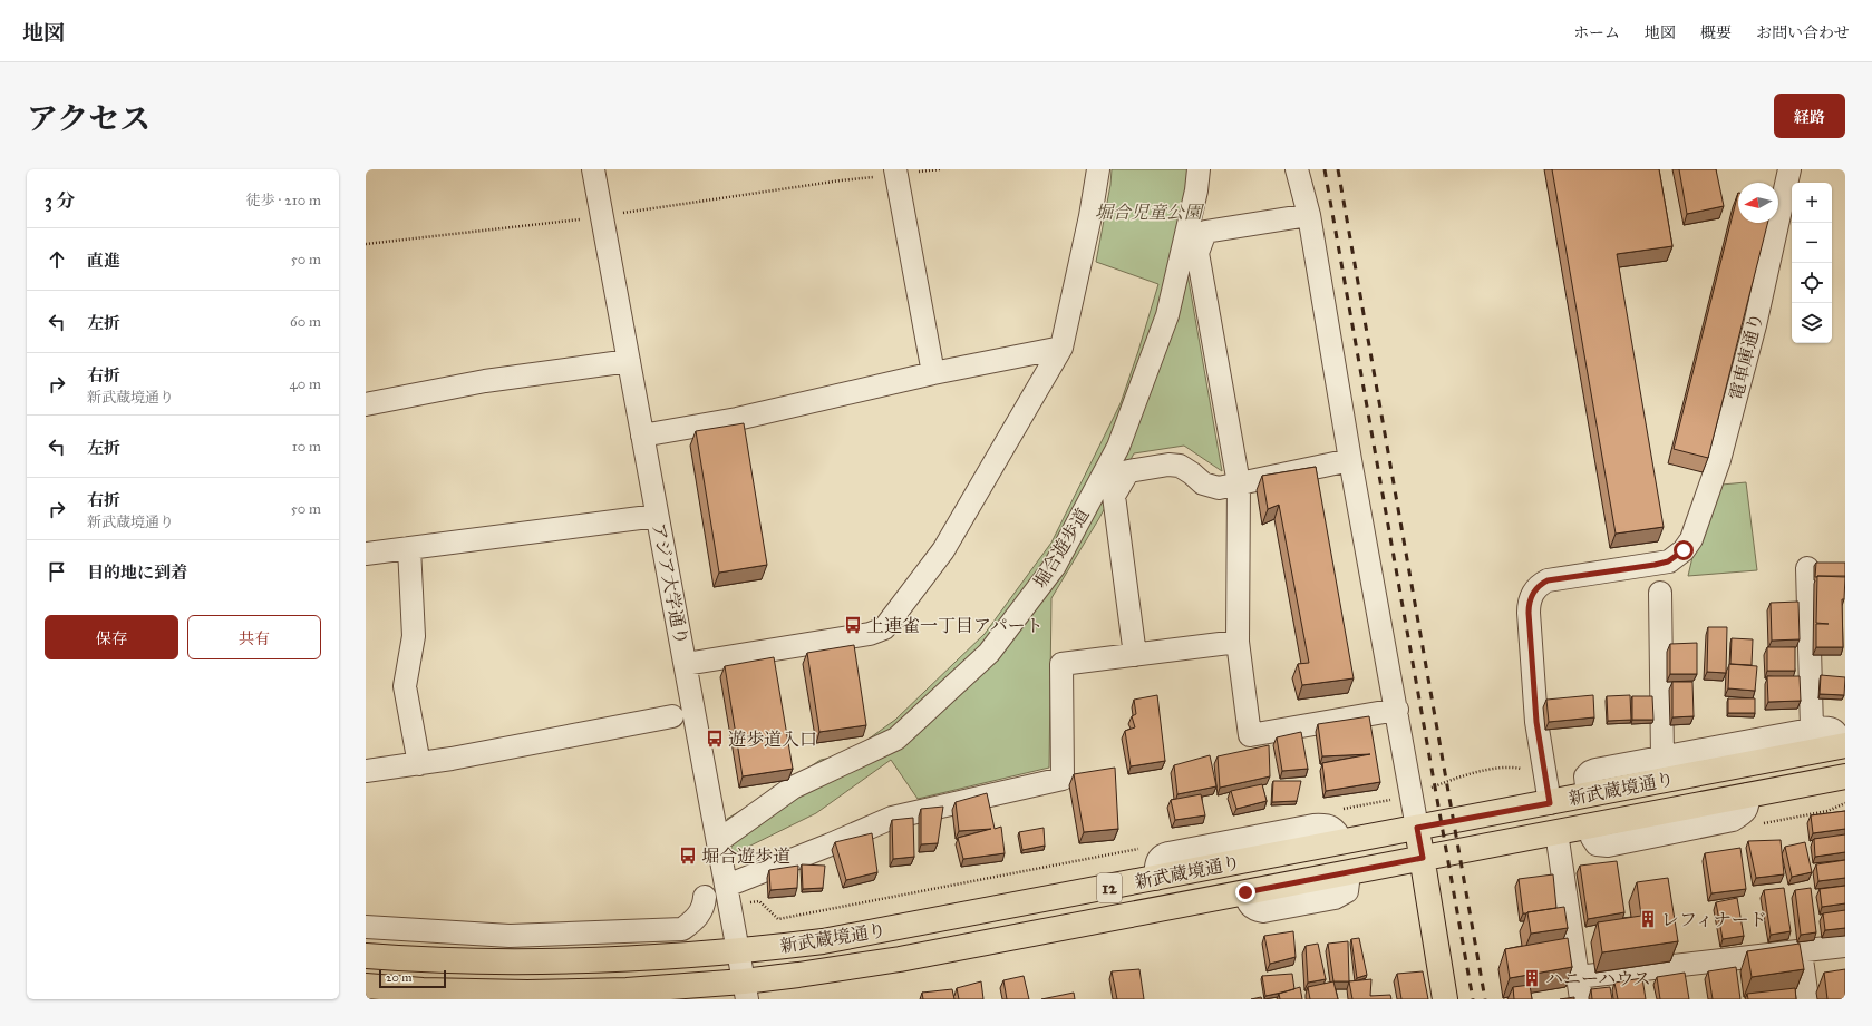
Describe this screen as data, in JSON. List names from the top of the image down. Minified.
{"streets":{"main road":["新武蔵境通り","12"],"street":["電車庫通り","堀合遊歩道","アジア大学通り"]},"crossings":[["電車庫通り","新武蔵境通り"],["堀合遊歩道","アジア大学通り"],["アジア大学通り","新武蔵境通り"]],"parks":["堀合児童公園"],"places":{"bus stop":["上連雀一丁目アパート","遊歩道入口","堀合遊歩道"],"building":["レフィナード","ハニーハウス"]},"scale_bar":"20 m","north":"left","page":{"header":"地図","nav":["ホーム","地図","概要","お問い合わせ"],"title":"アクセス","buttons":["経路",["保存","共有"]],"heading":["3 分","徒歩 · 210 m"],"map_buttons":["+","−"],"list":[["直進","50 m"],["左折","60 m"],["右折","新武蔵境通り","40 m"],["左折","10 m"],["右折","新武蔵境通り","50 m"],"目的地に到着"],"scale":"20 m"}}
